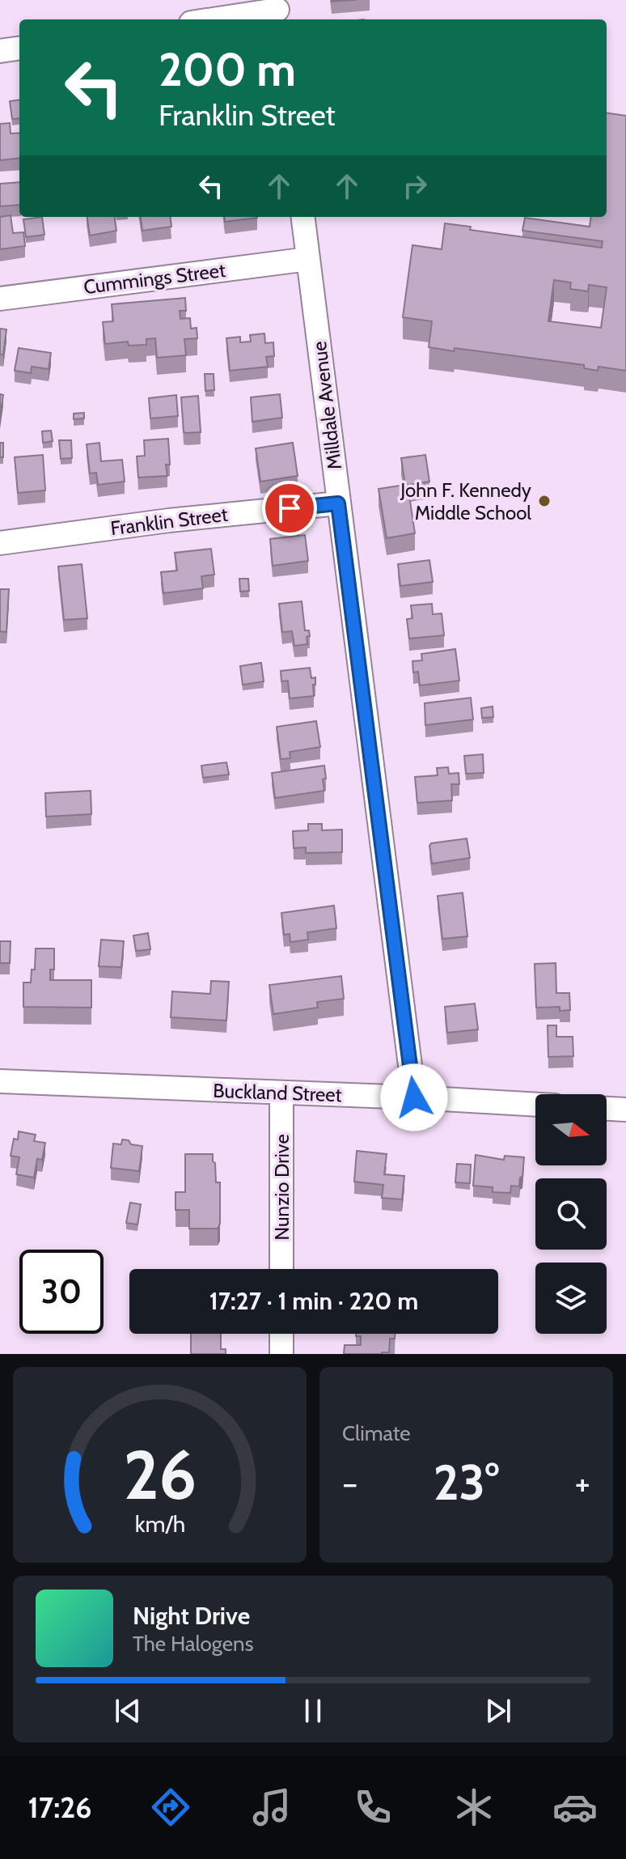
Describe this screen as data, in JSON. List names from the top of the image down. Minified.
{"streets":{"street":["Cummings Street","Milldale Avenue","Franklin Street","Buckland Street","Nunzio Drive"]},"crossings":[["Cummings Street","Milldale Avenue"],["Milldale Avenue","Franklin Street"],["Milldale Avenue","Buckland Street"],["Buckland Street","Nunzio Drive"]],"places":["John F. Kennedy Middle School"],"north":"right","page":{"turn":["200 m","Franklin Street"],"limit":"30","trip":"17:27 · 1 min · 220 m","tile":"Climate","heat":["−","23°","+"],"song":["Night Drive","The Halogens"],"tabs":"17:26","gauge":["26","km/h"]}}
